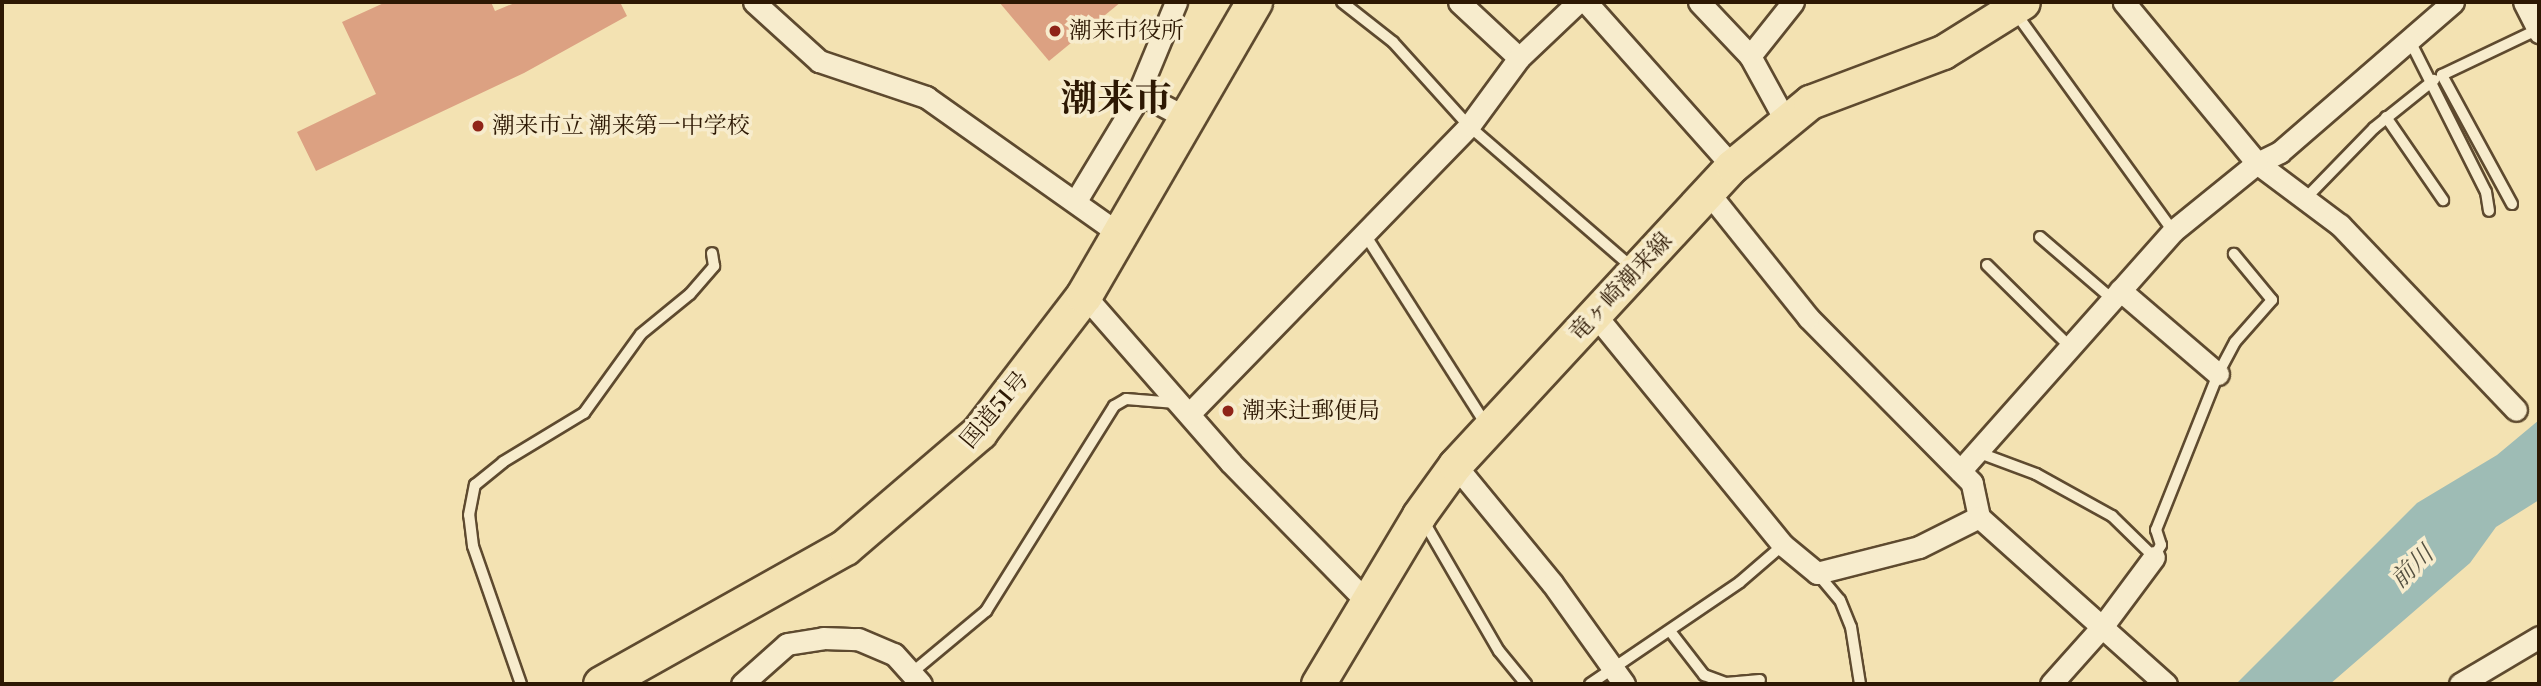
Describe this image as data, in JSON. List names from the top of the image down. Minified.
{"streets":{"highway":["国道51号"],"main road":["竜ヶ崎潮来線"]},"districts":["潮来市"],"water":["前川"],"places":["潮来市役所","潮来市立 潮来第一中学校","潮来辻郵便局"]}
